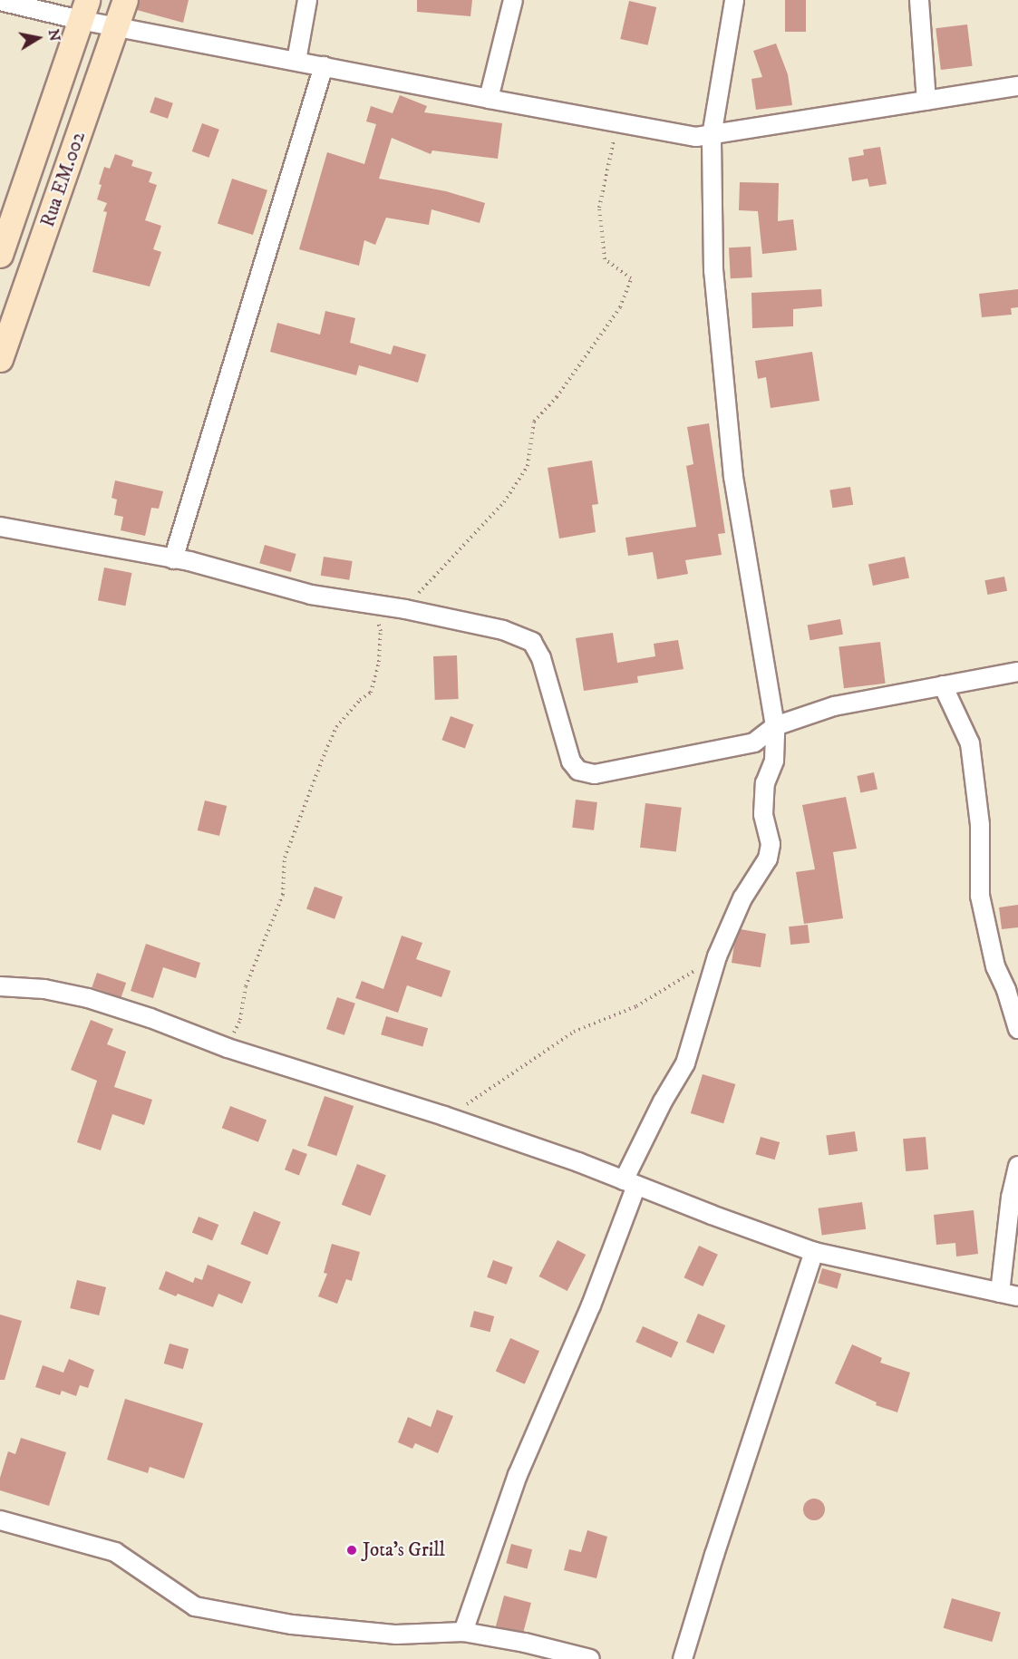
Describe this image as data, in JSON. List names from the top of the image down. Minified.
{"streets":{"street":["Rua EM.002"]},"places":["Jota's Grill"],"north":"right"}
